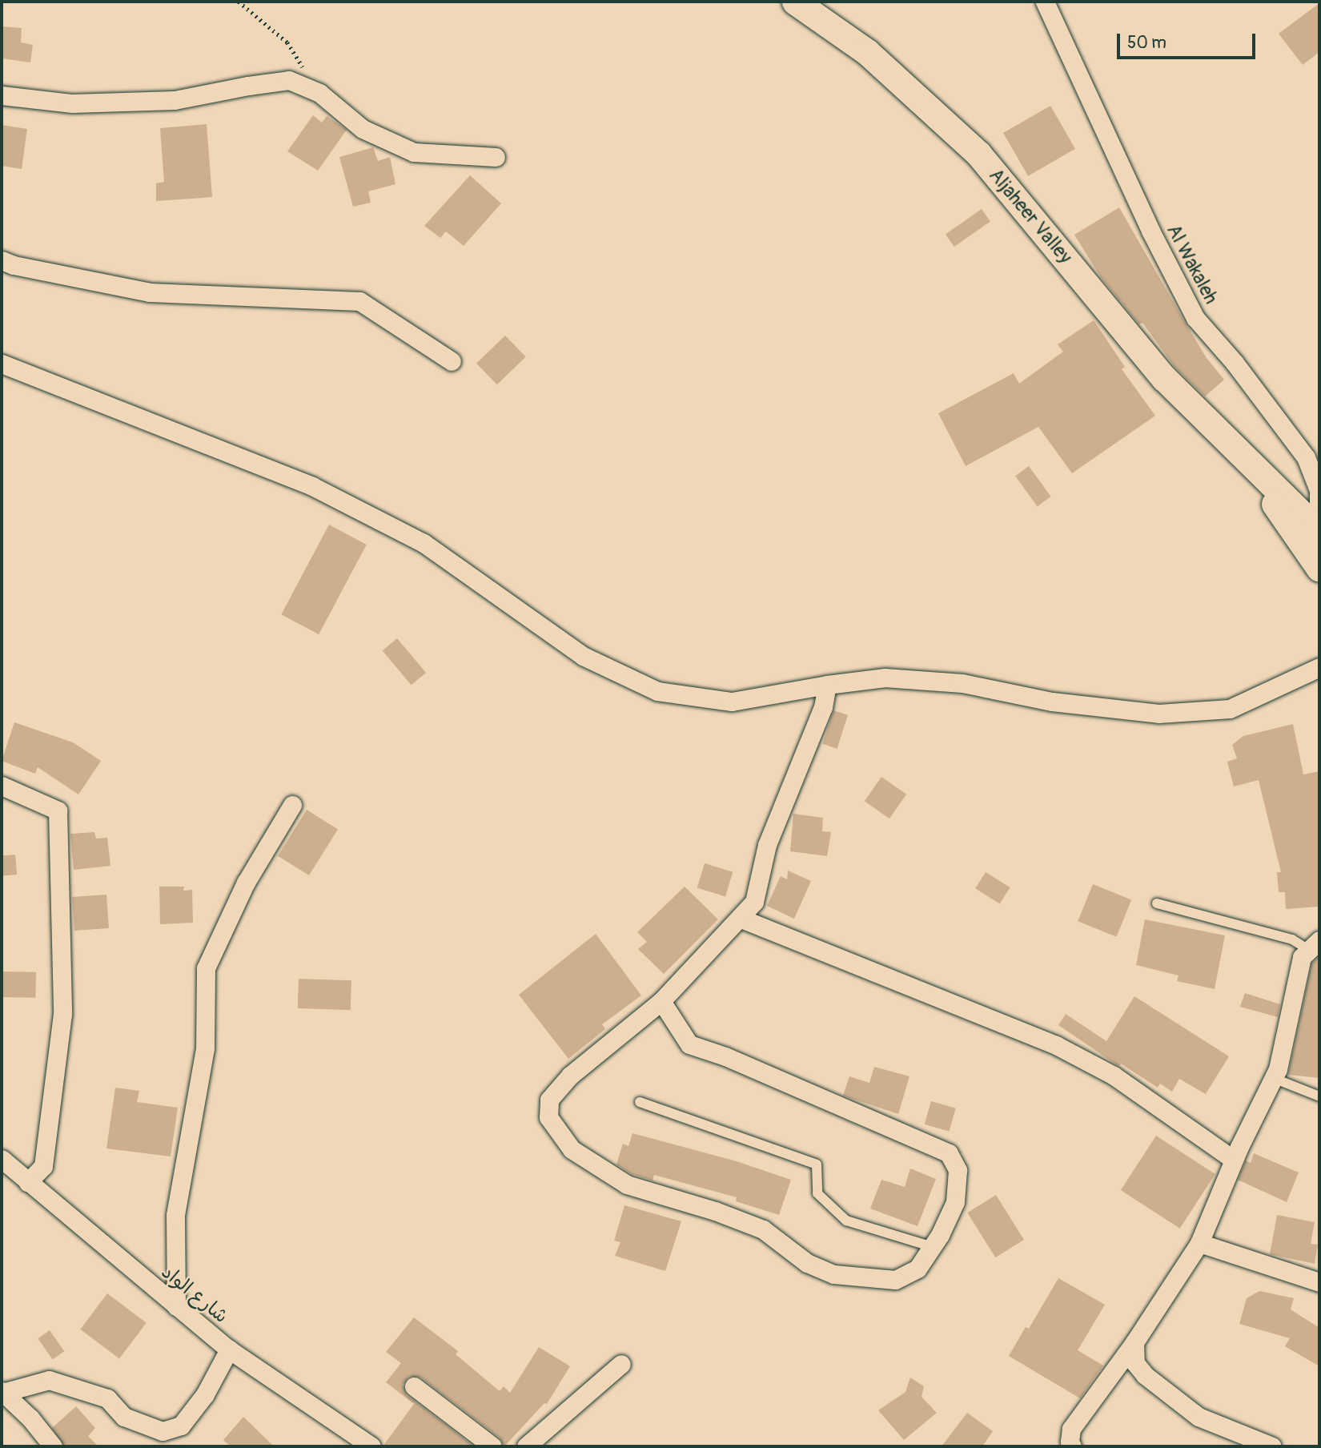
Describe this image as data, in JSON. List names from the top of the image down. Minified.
{"streets":{"street":["Aljaheer Valley","Al Wakaleh","شارع الواد"]},"crossings":[["Aljaheer Valley","Al Wakaleh"]],"scale_bar":"50 m"}
